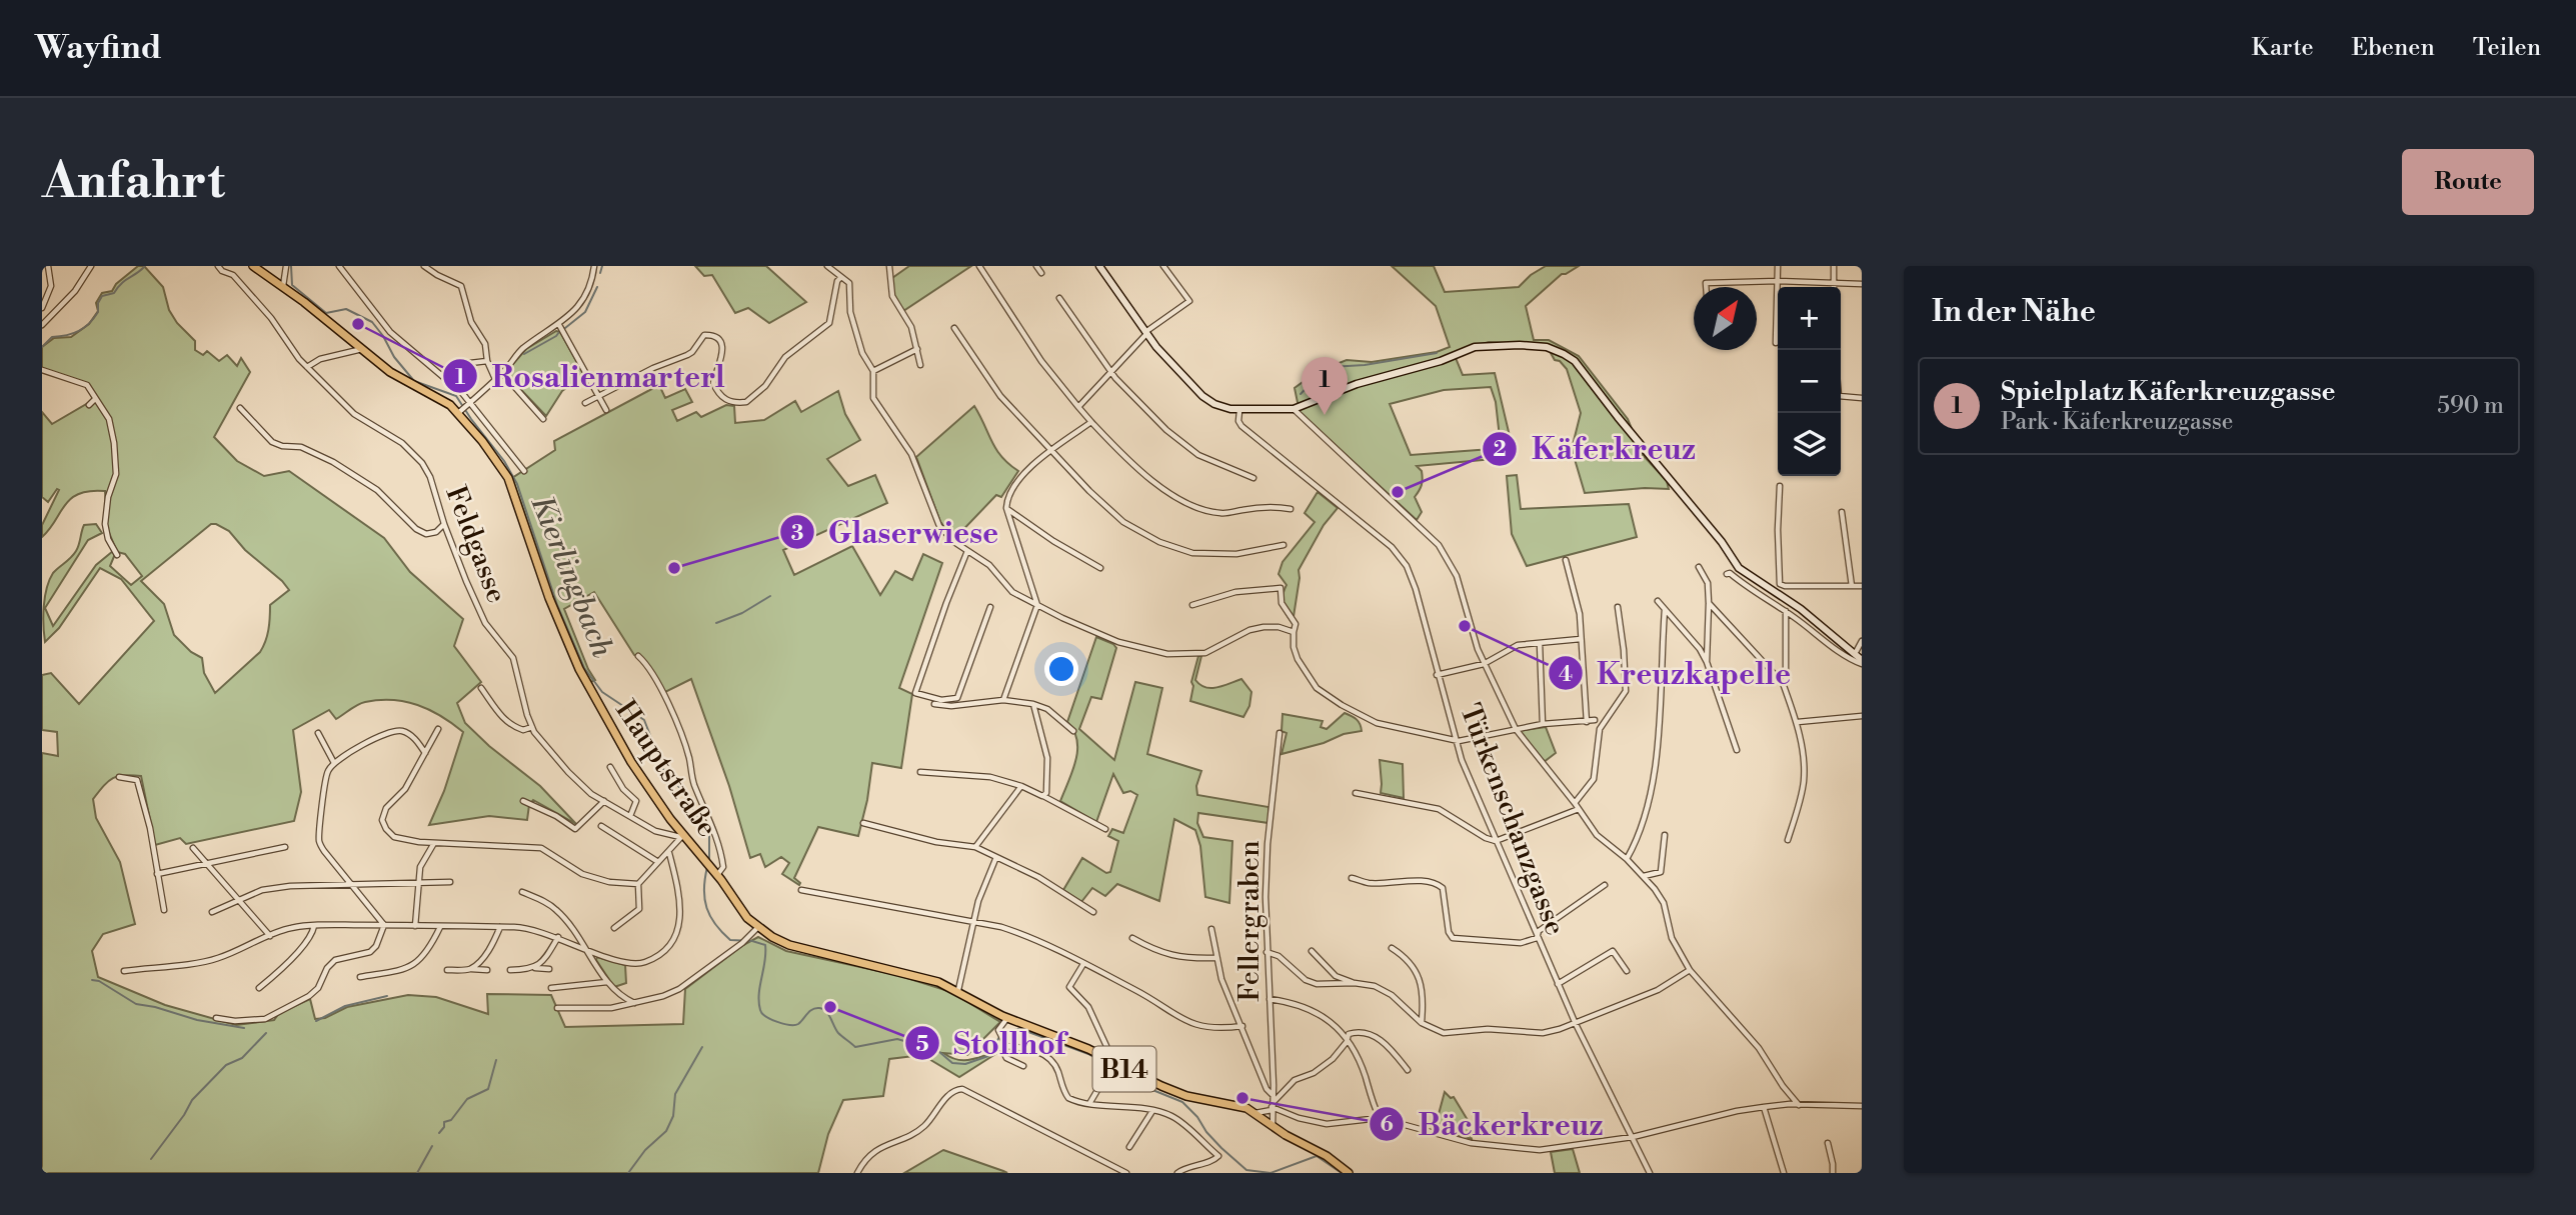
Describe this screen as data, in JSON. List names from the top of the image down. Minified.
{"streets":{"main road":["Hauptstraße","B14"],"street":["Feldgasse","Türkenschanzgasse","Fellergraben"]},"crossings":[["Feldgasse","Hauptstraße"],["Hauptstraße","B14"],["Fellergraben","B14"]],"water":["Kierlingbach"],"places":["Rosalienmarterl","Käferkreuz","Glaserwiese","Kreuzkapelle","Stollhof","Bäckerkreuz"],"north":"top right","page":{"header":"Wayfind","nav":["Karte","Ebenen","Teilen"],"buttons":"Route","title":"Anfahrt","heading":"In der Nähe","map_buttons":["+","−"],"pins":"1","list":[{"mark":"1","name":"Spielplatz Käferkreuzgasse","note":"Park · Käferkreuzgasse","value":"590 m"}]}}
